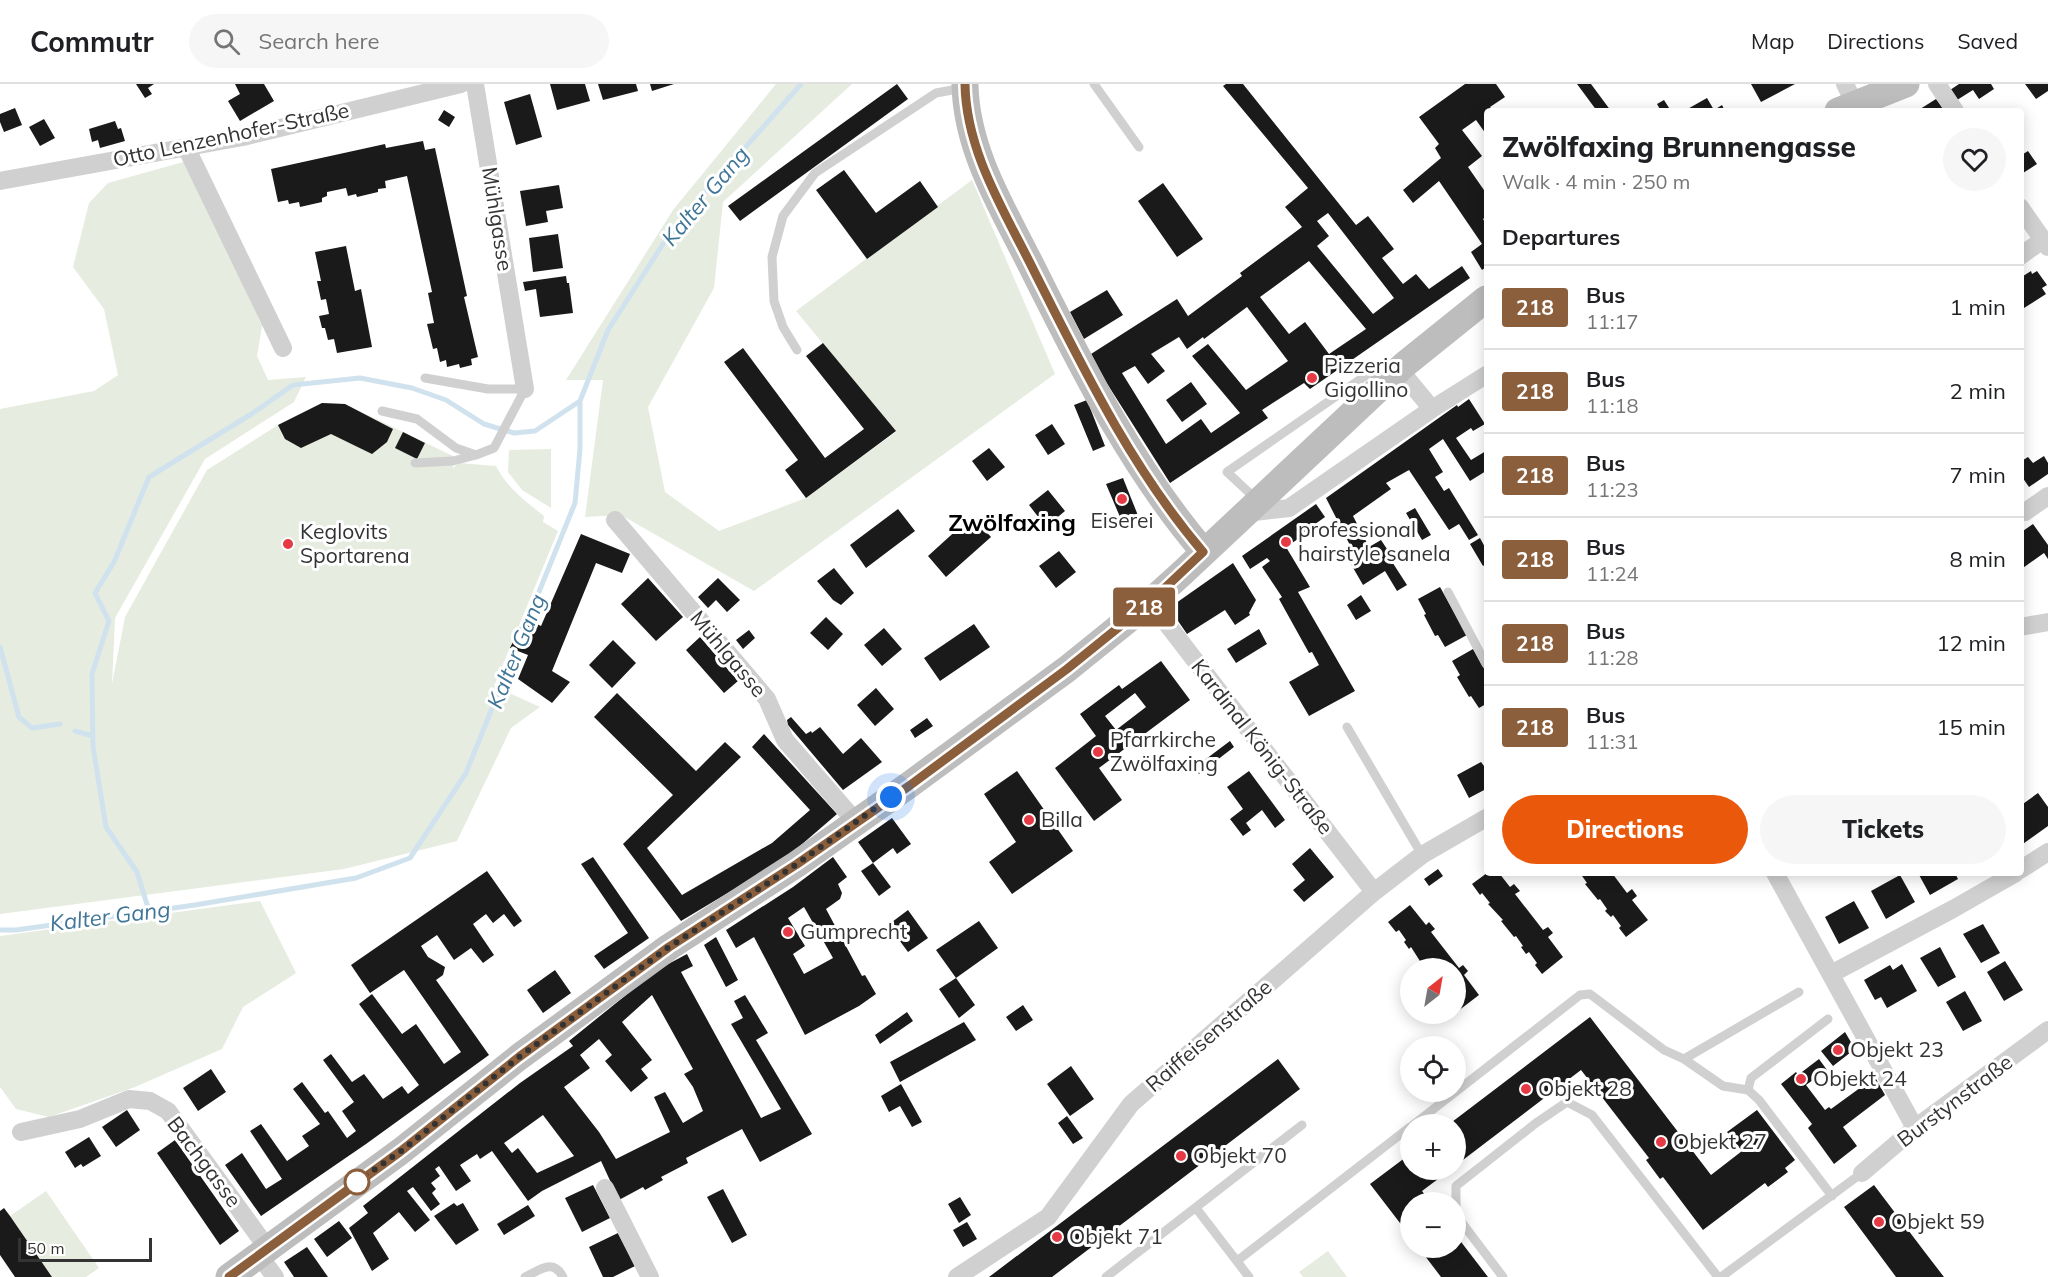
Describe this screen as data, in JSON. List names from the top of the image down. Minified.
{"streets":{"street":["Otto Lenzenhofer-Straße","Mühlgasse","Kardinal König-Straße","Raiffeisenstraße","Burstynstraße","Bachgasse"]},"crossings":[["Kardinal König-Straße","Raiffeisenstraße"]],"districts":["Zwölfaxing"],"water":["Kalter Gang"],"places":["Pizzeria Gigollino","Eiserei","professional hairstyle sanela","Keglovits Sportarena","Pfarrkirche Zwölfaxing","Billa","Gumprecht","Objekt 23","Objekt 24","Objekt 28","Objekt 27","Objekt 70","Objekt 59","Objekt 71"],"lines":["bus line 218"],"scale_bar":"50 m","north":"top right","page":{"header":"Commutr","search":"Search here","nav":["Map","Directions","Saved"],"on_map":"218","heading":[["Zwölfaxing Brunnengasse","Walk · 4 min · 250 m"],"Departures"],"list":[{"mark":"218","name":"Bus","note":"11:17","value":"1 min"},{"mark":"218","name":"Bus","note":"11:18","value":"2 min"},{"mark":"218","name":"Bus","note":"11:23","value":"7 min"},{"mark":"218","name":"Bus","note":"11:24","value":"8 min"},{"mark":"218","name":"Bus","note":"11:28","value":"12 min"},{"mark":"218","name":"Bus","note":"11:31","value":"15 min"}],"buttons":["Directions","Tickets"],"map_buttons":["+","−"],"scale":"50 m"}}
